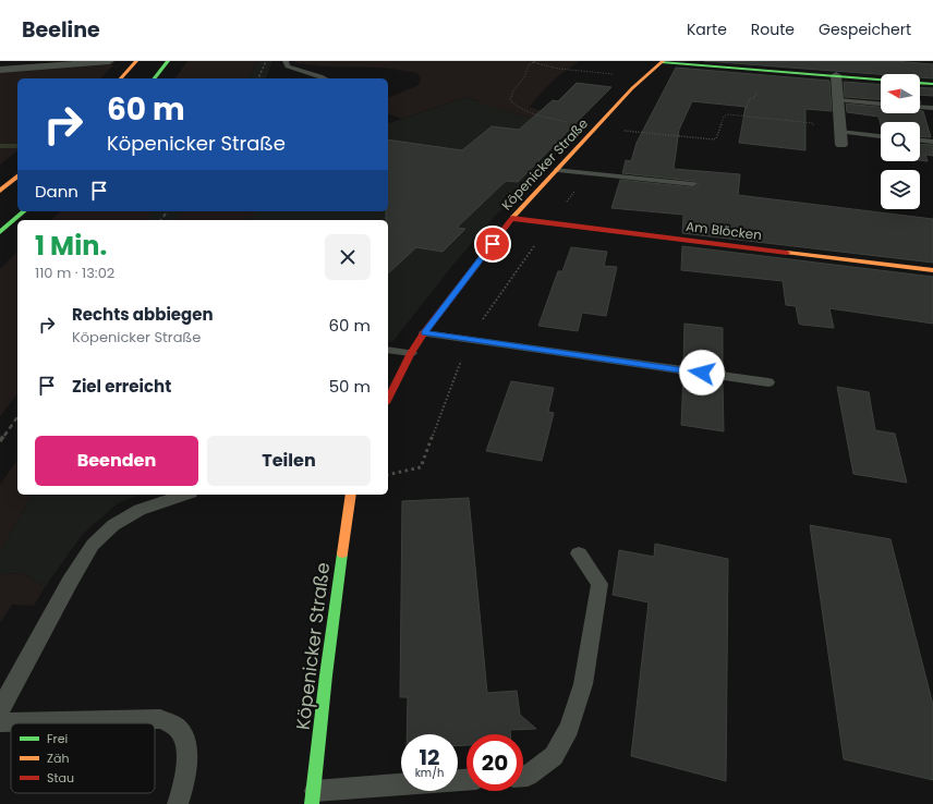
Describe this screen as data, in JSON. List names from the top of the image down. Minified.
{"streets":{"main road":["Köpenicker Straße","Am Blöcken"]},"crossings":[["Köpenicker Straße","Am Blöcken"]],"legend":["Frei","Zäh","Stau"],"north":"left","page":{"header":"Beeline","nav":["Karte","Route","Gespeichert"],"turn":["60 m","Köpenicker Straße"],"then":"Dann","heading":["1 Min.","110 m · 13:02"],"list":[{"name":"Rechts abbiegen","note":"Köpenicker Straße","value":"60 m"},{"name":"Ziel erreicht","value":"50 m"}],"buttons":["Beenden","Teilen"],"speed":"12 km/h","limit":"20"}}
